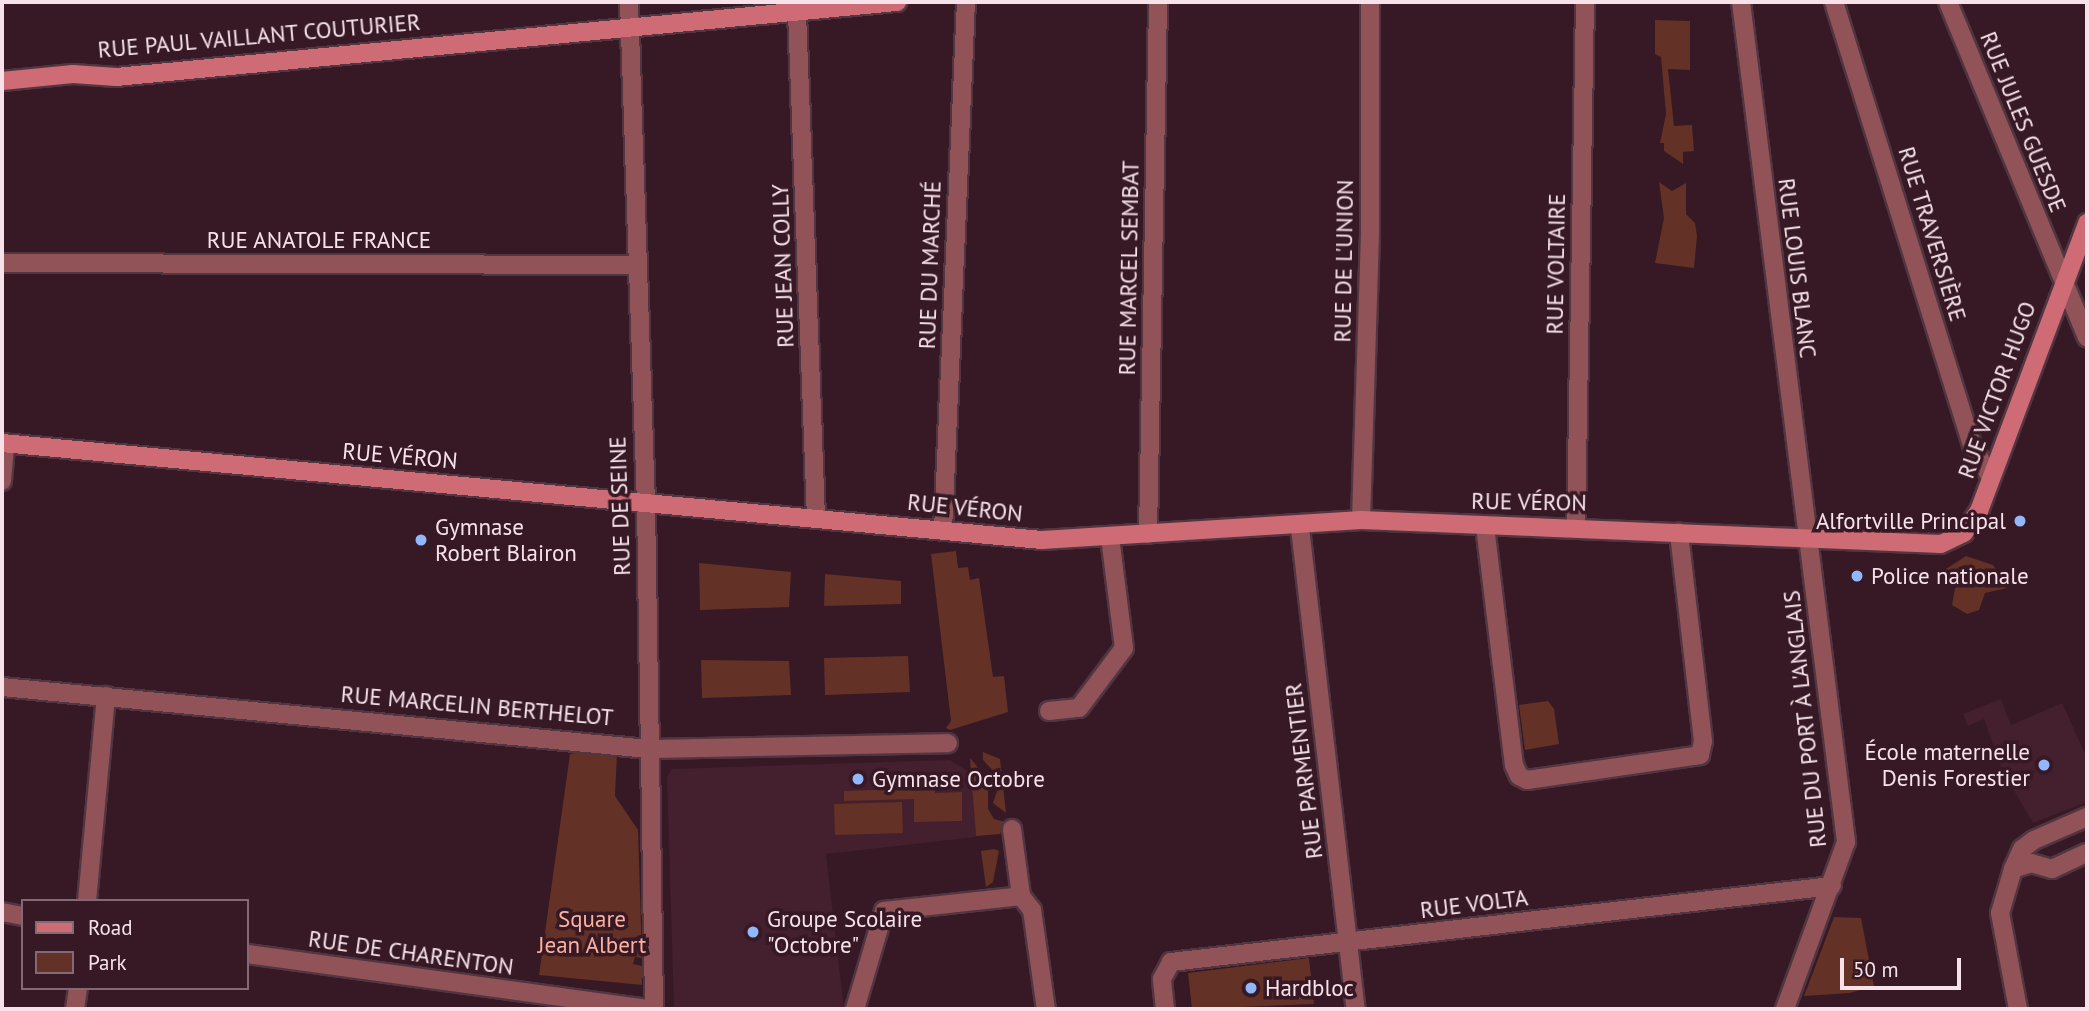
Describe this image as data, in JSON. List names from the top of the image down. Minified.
{"streets":{"street":["RUE PAUL VAILLANT COUTURIER","RUE JULES GUESDE","RUE TRAVERSIÈRE","RUE ANATOLE FRANCE","RUE DE L'UNION","RUE VOLTAIRE","RUE DU MARCHÉ","RUE JEAN COLLY","RUE MARCEL SEMBAT","RUE LOUIS BLANC","RUE VICTOR HUGO","RUE VÉRON","RUE DE SEINE","RUE MARCELIN BERTHELOT","RUE DU PORT À L'ANGLAIS","RUE PARMENTIER","RUE VOLTA","RUE DE CHARENTON"]},"crossings":[["RUE PAUL VAILLANT COUTURIER","RUE JEAN COLLY"],["RUE PAUL VAILLANT COUTURIER","RUE DE SEINE"],["RUE JULES GUESDE","RUE VICTOR HUGO"],["RUE TRAVERSIÈRE","RUE VICTOR HUGO"],["RUE ANATOLE FRANCE","RUE DE SEINE"],["RUE DE L'UNION","RUE VÉRON"],["RUE VOLTAIRE","RUE VÉRON"],["RUE DU MARCHÉ","RUE VÉRON"],["RUE JEAN COLLY","RUE VÉRON"],["RUE MARCEL SEMBAT","RUE VÉRON"],["RUE LOUIS BLANC","RUE VÉRON"],["RUE LOUIS BLANC","RUE DU PORT À L'ANGLAIS"],["RUE VICTOR HUGO","RUE VÉRON"],["RUE VÉRON","RUE DE SEINE"],["RUE VÉRON","RUE DU PORT À L'ANGLAIS"],["RUE VÉRON","RUE PARMENTIER"],["RUE DE SEINE","RUE MARCELIN BERTHELOT"],["RUE DE SEINE","RUE DE CHARENTON"],["RUE DU PORT À L'ANGLAIS","RUE VOLTA"],["RUE PARMENTIER","RUE VOLTA"]],"parks":["Square Jean Albert"],"places":["Alfortville Principal","Gymnase Robert Blairon","Police nationale","École maternelle Denis Forestier","Gymnase Octobre","Groupe Scolaire \"Octobre\"","Hardbloc"],"legend":["Road","Park"],"scale_bar":"50 m"}
